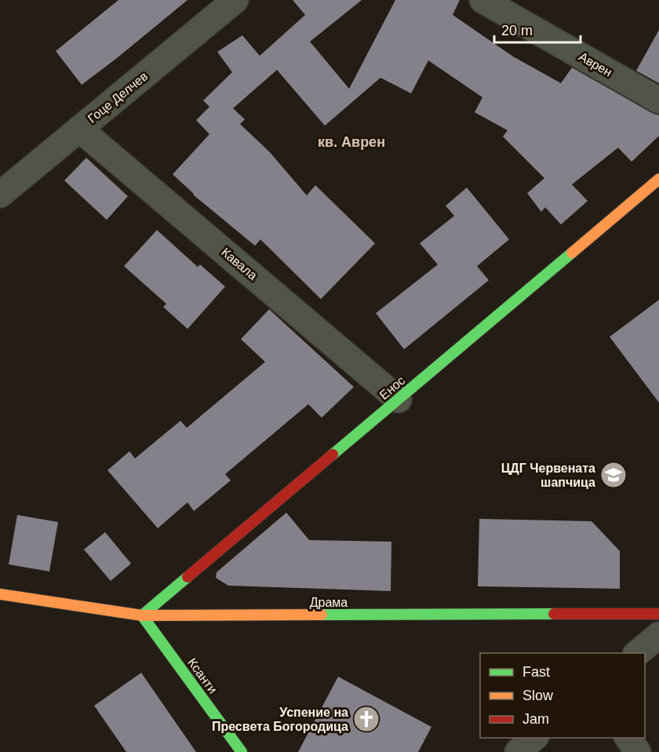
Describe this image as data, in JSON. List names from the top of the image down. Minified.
{"streets":{"street":["Аврен","Гоце Делчев","Кавала","Енос","Драма","Ксанти"]},"crossings":[["Гоце Делчев","Кавала"],["Кавала","Енос"],["Енос","Драма"],["Енос","Ксанти"],["Драма","Ксанти"]],"districts":["кв. Аврен"],"places":{"school or university":["ЦДГ Червената шапчица"],"church":["Успение на Пресвета Богородица"]},"legend":["Fast","Slow","Jam"],"scale_bar":"20 m"}
